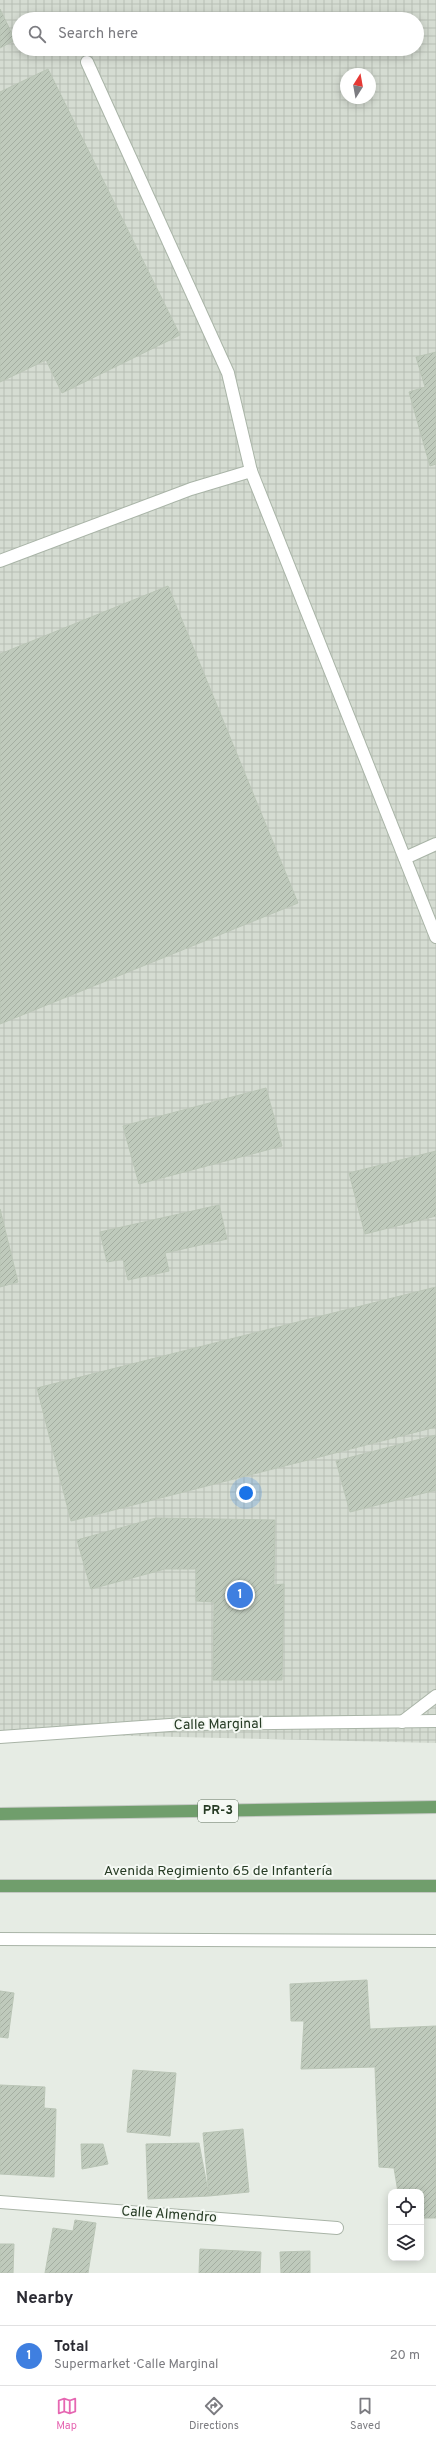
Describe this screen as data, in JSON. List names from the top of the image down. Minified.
{"streets":{"main road":["PR-3","Avenida Regimiento 65 de Infantería"],"street":["Calle Marginal","Calle Almendro"]},"north":"top","page":{"search":"Search here","pins":"1","heading":"Nearby","list":[{"mark":"1","name":"Total","note":"Supermarket · Calle Marginal","value":"20 m"}],"nav":["Map","Directions","Saved"]}}
